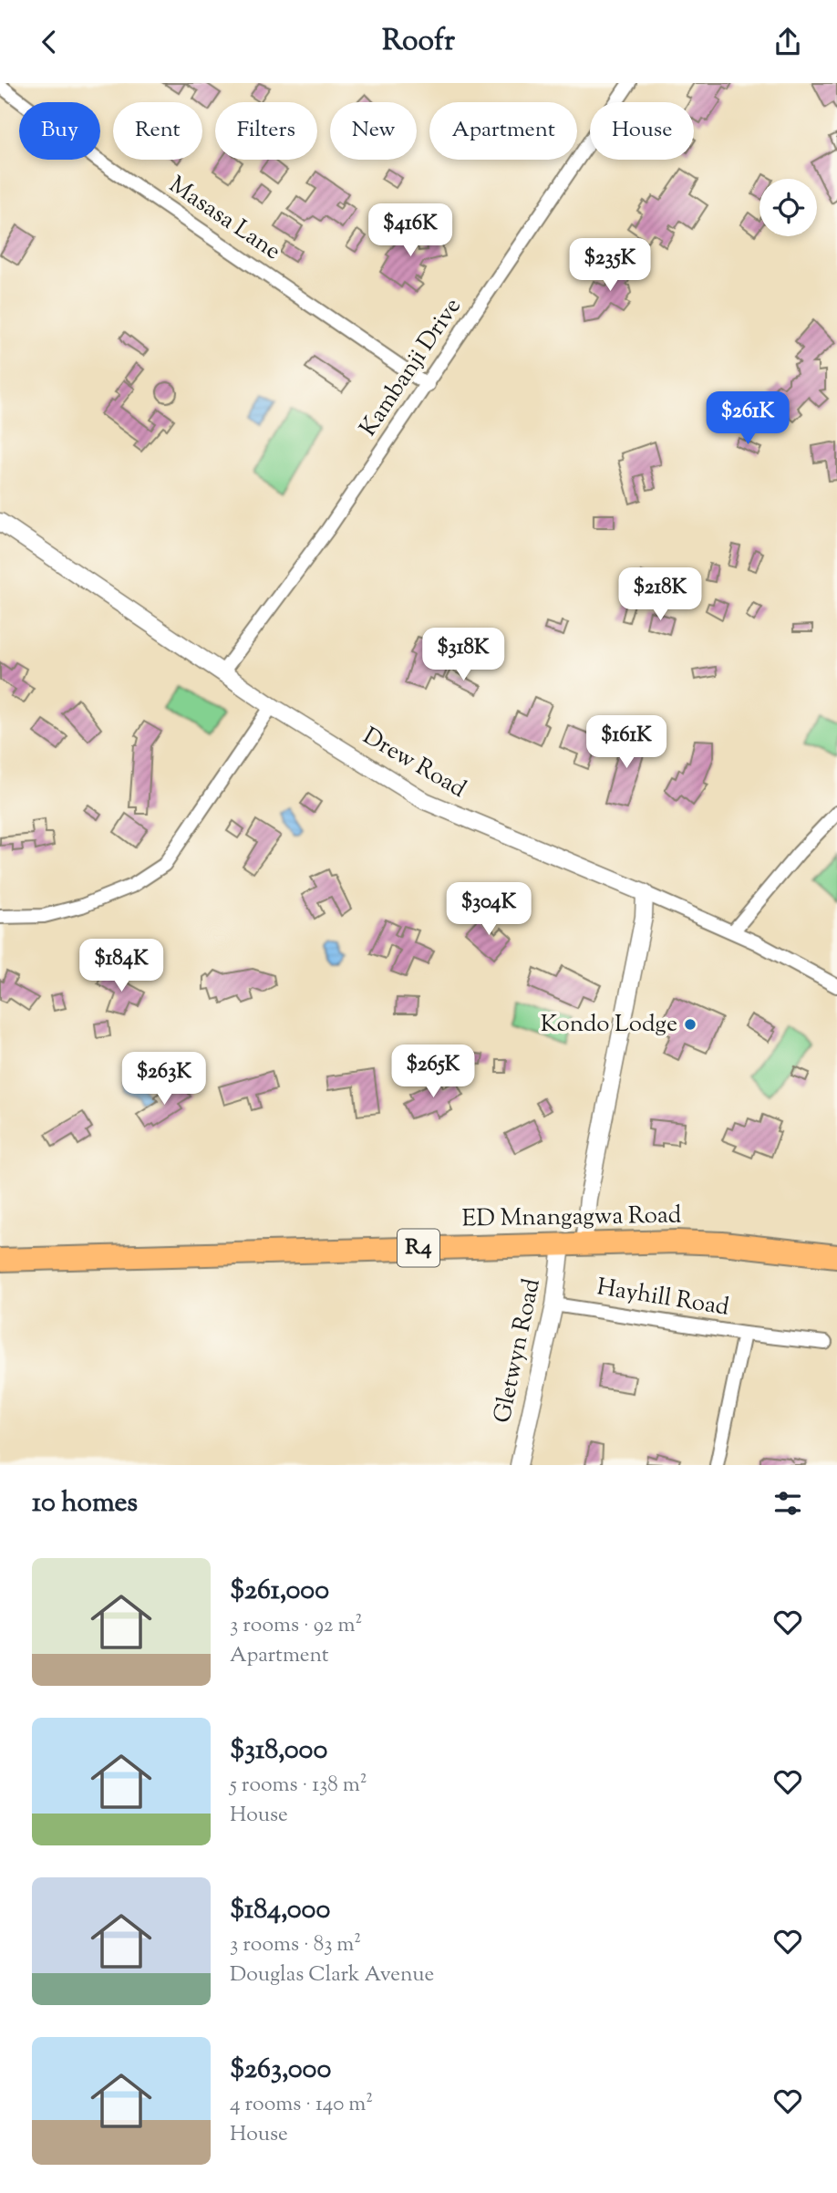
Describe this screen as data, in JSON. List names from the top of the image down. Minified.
{"streets":{"highway":["ED Mnangagwa Road","R4"],"street":["Masasa Lane","Kambanji Drive","Drew Road","Hayhill Road","Gletwyn Road"]},"crossings":[["Masasa Lane","Kambanji Drive"],["Kambanji Drive","Drew Road"],["Drew Road","Gletwyn Road"],["ED Mnangagwa Road","Gletwyn Road"],["Hayhill Road","Gletwyn Road"]],"places":["Kondo Lodge"],"page":{"header":"Roofr","chip":["Buy","Rent","Filters","New","Apartment","House"],"price":["$416K","$235K","$261K","$218K","$318K","$161K","$304K","$184K","$265K","$263K"],"heading":"10 homes","list":[{"name":"$261,000","note":"3 rooms · 92 m² · Apartment"},{"name":"$318,000","note":"5 rooms · 138 m² · House"},{"name":"$184,000","note":"3 rooms · 83 m² · Douglas Clark Avenue"},{"name":"$263,000","note":"4 rooms · 140 m² · House"}]}}
